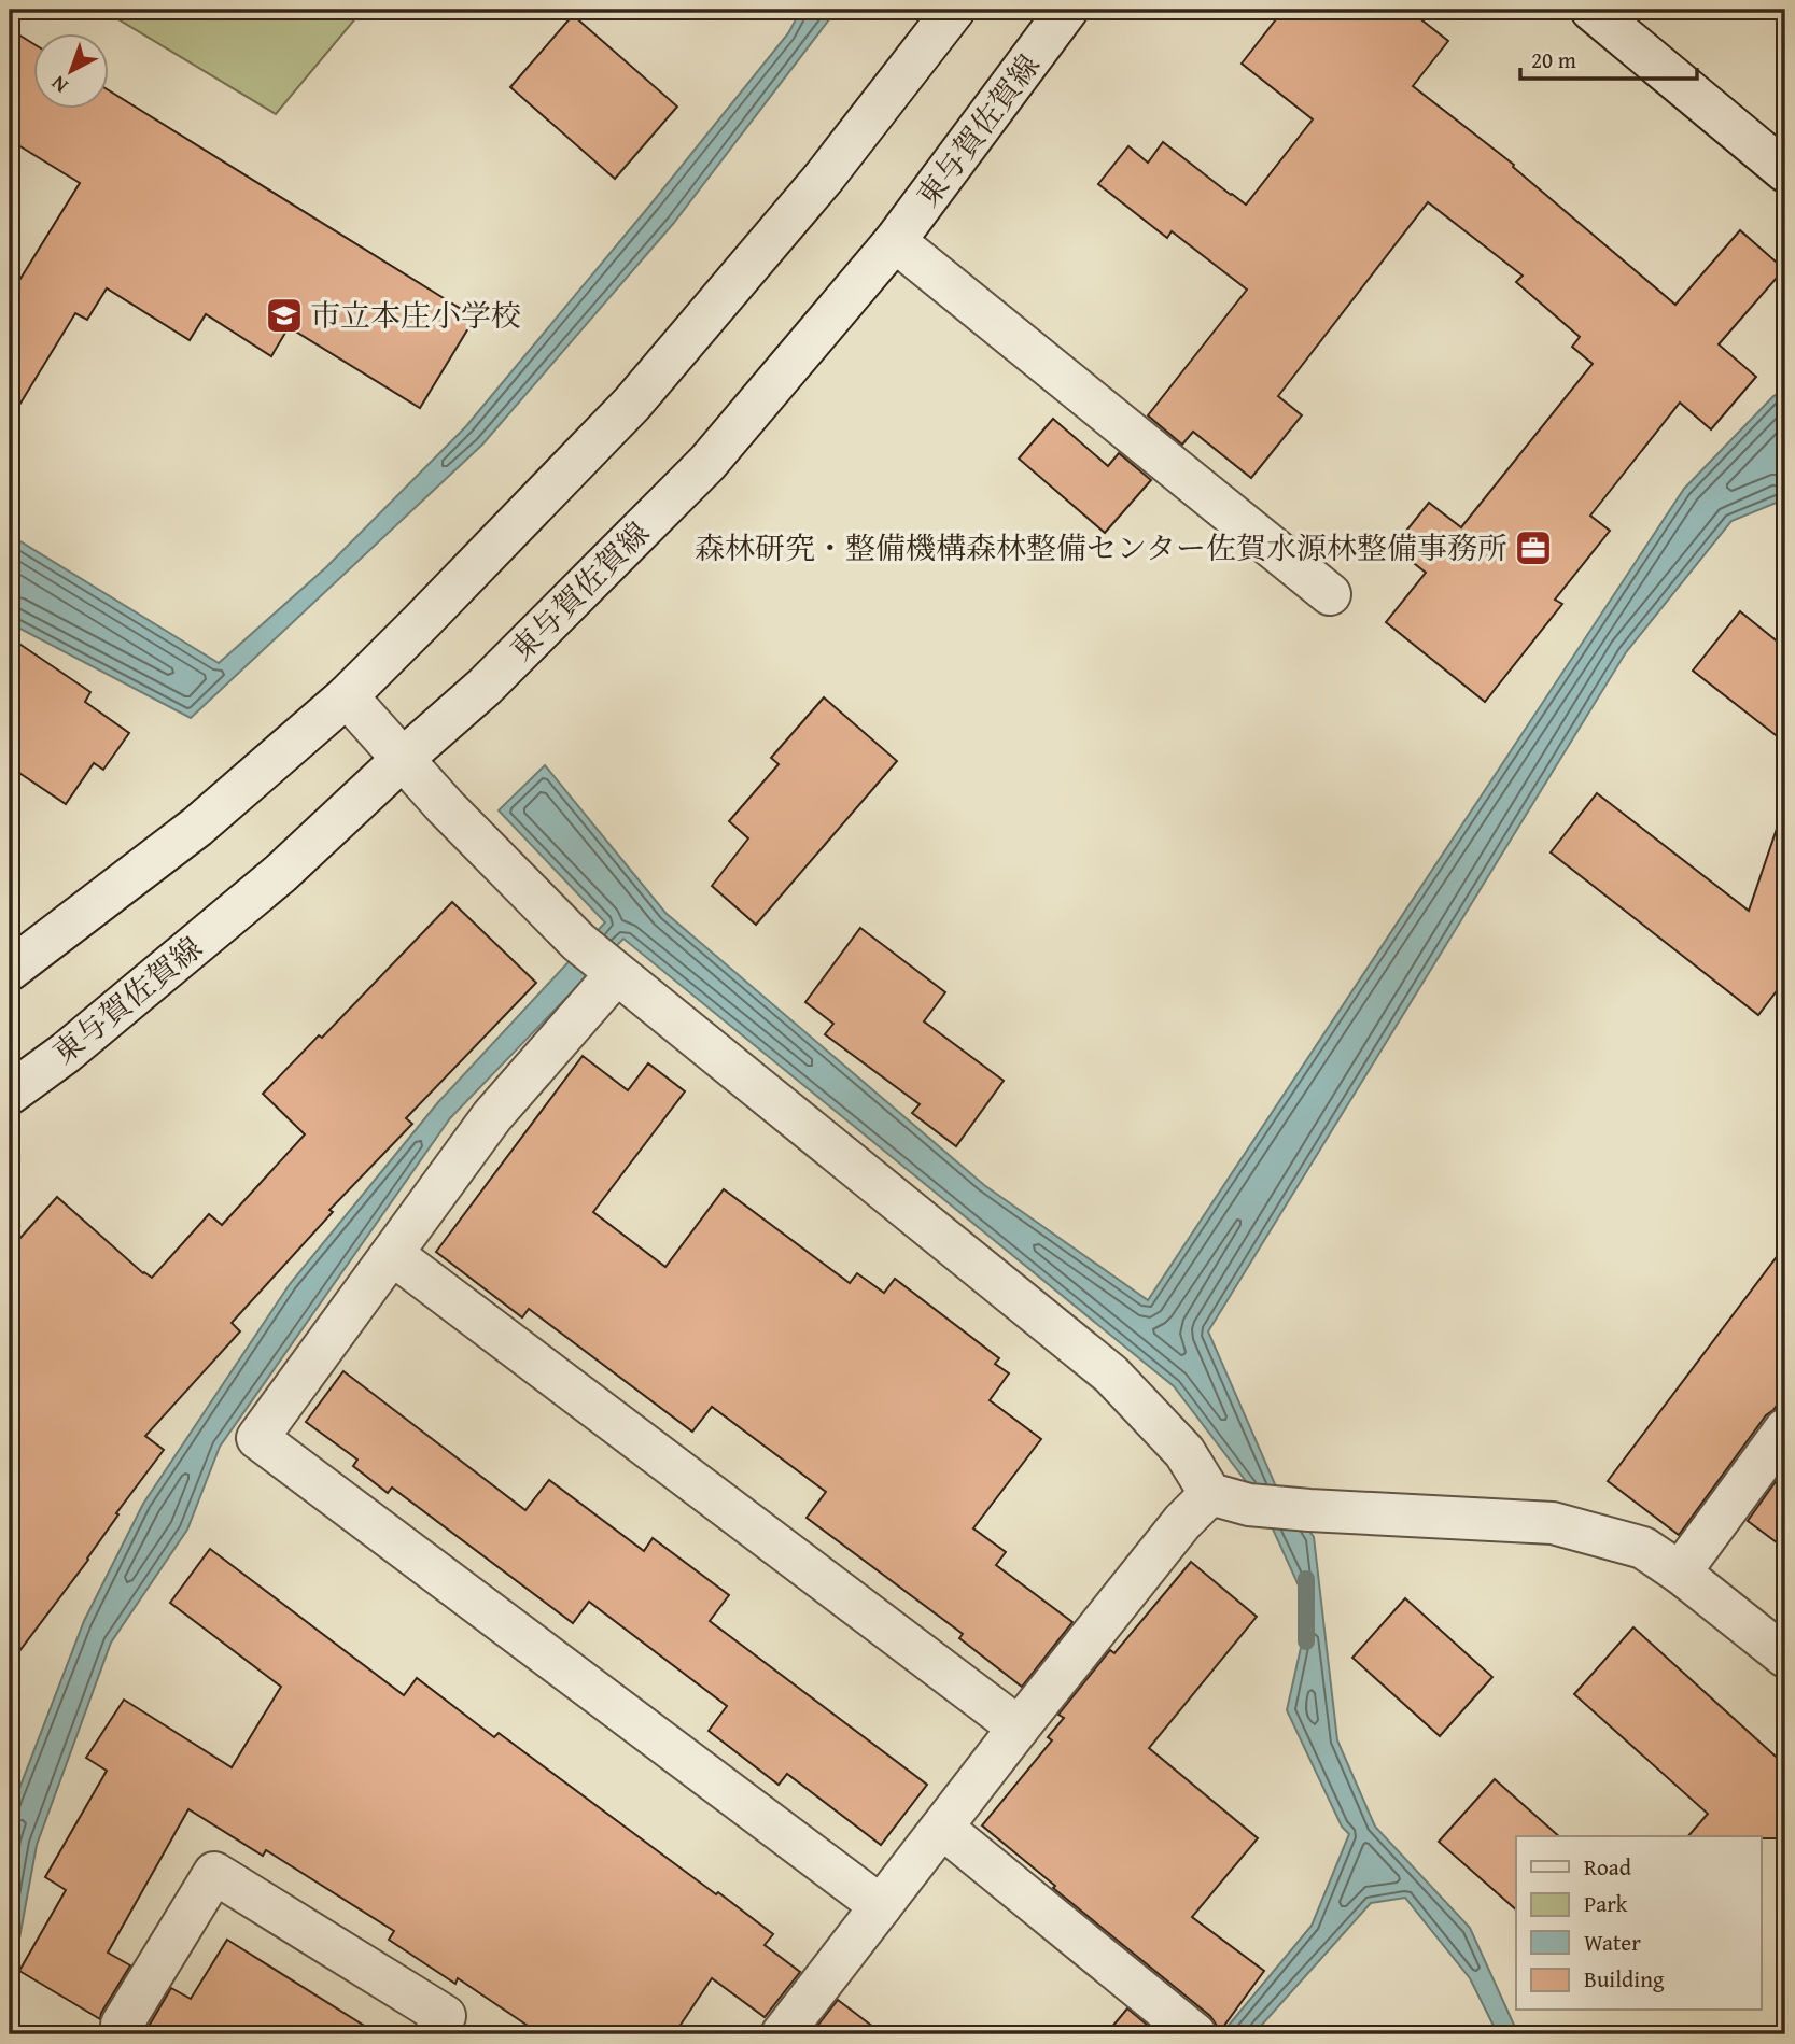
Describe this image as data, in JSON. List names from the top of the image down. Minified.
{"streets":{"street":["東与賀佐賀線"]},"places":{"school or university":["市立本庄小学校"],"office":["森林研究・整備機構森林整備センター佐賀水源林整備事務所"]},"legend":["Road","Park","Water","Building"],"scale_bar":"20 m","north":"bottom left"}
